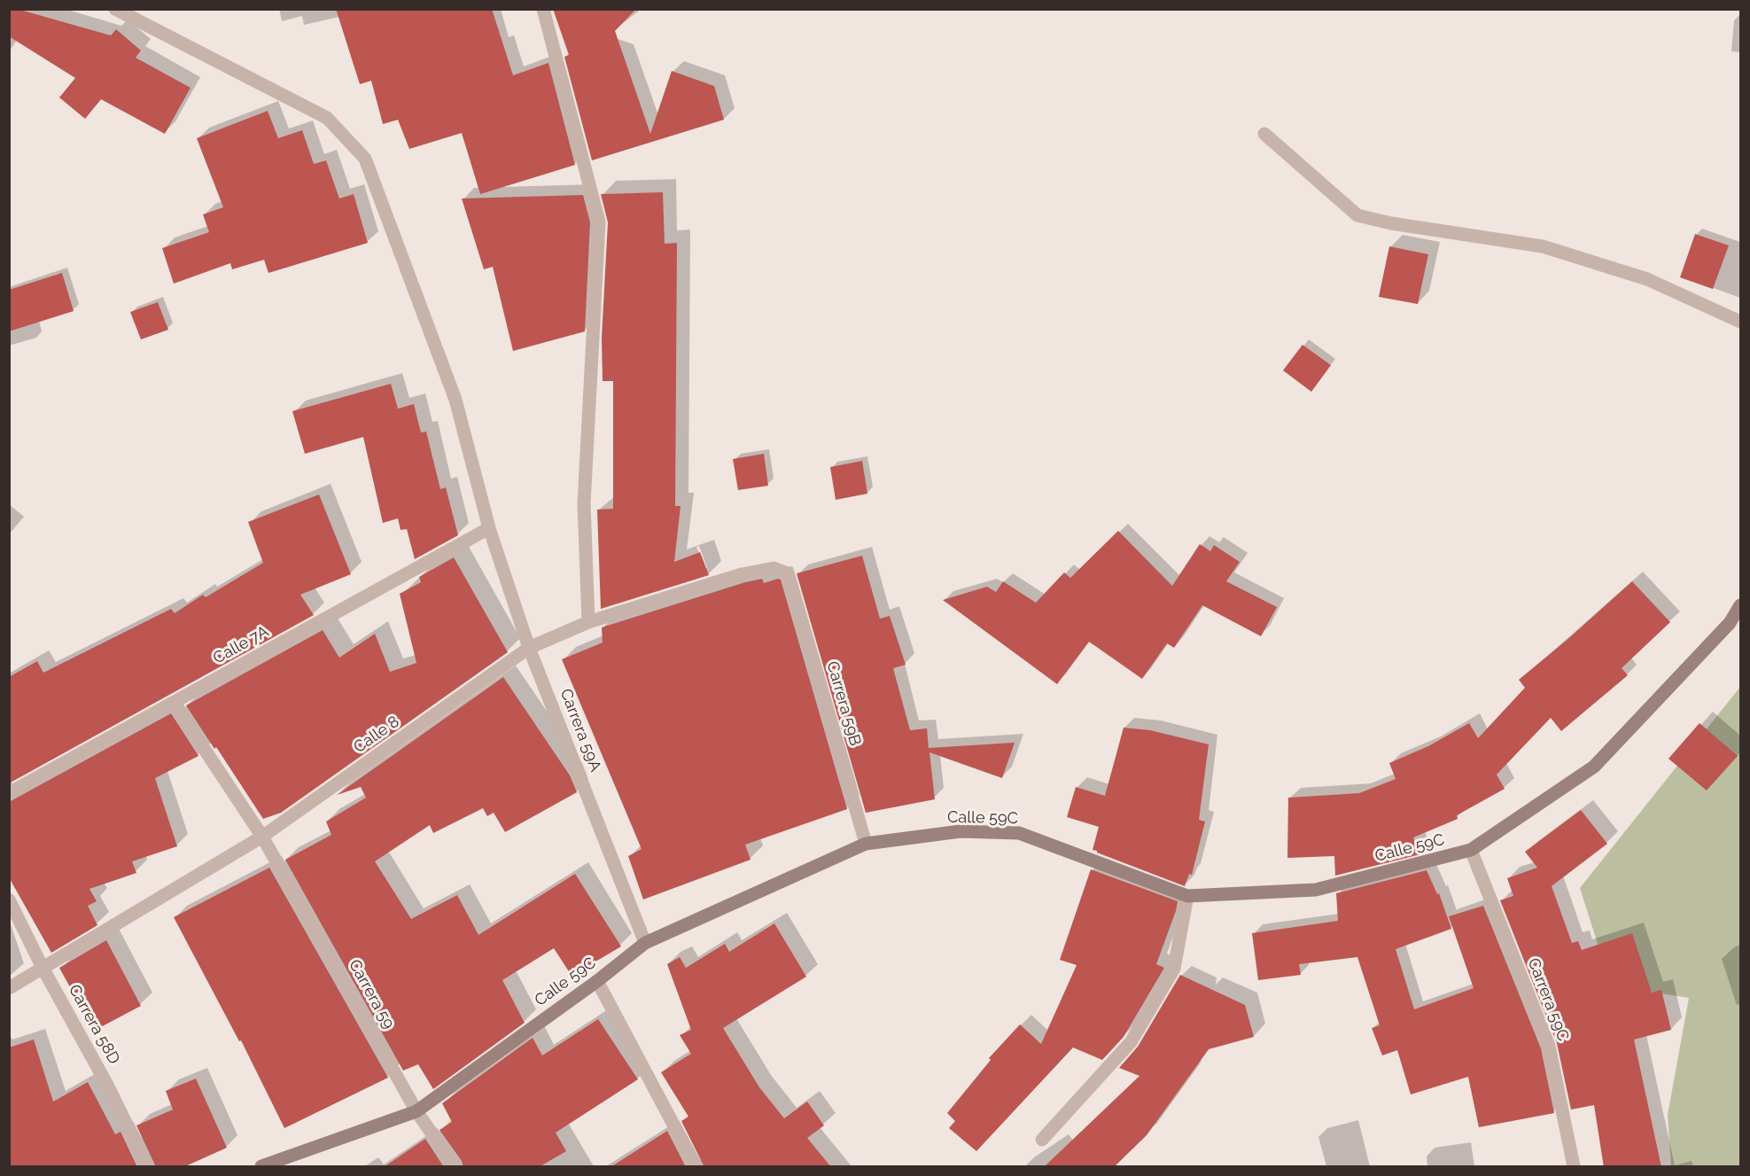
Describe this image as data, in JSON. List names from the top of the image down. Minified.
{"streets":{"street":["Calle 7A","Carrera 59B","Carrera 59A","Calle 8","Calle 59C","Carrera 59","Carrera 59C","Carrera 58D"]},"crossings":[["Calle 7A","Carrera 59A"],["Calle 7A","Carrera 59"],["Carrera 59B","Calle 8"],["Carrera 59B","Calle 59C"],["Carrera 59A","Calle 8"],["Carrera 59A","Calle 59C"],["Calle 8","Carrera 59"],["Calle 8","Carrera 58D"],["Calle 59C","Carrera 59"],["Calle 59C","Carrera 59C"]]}
